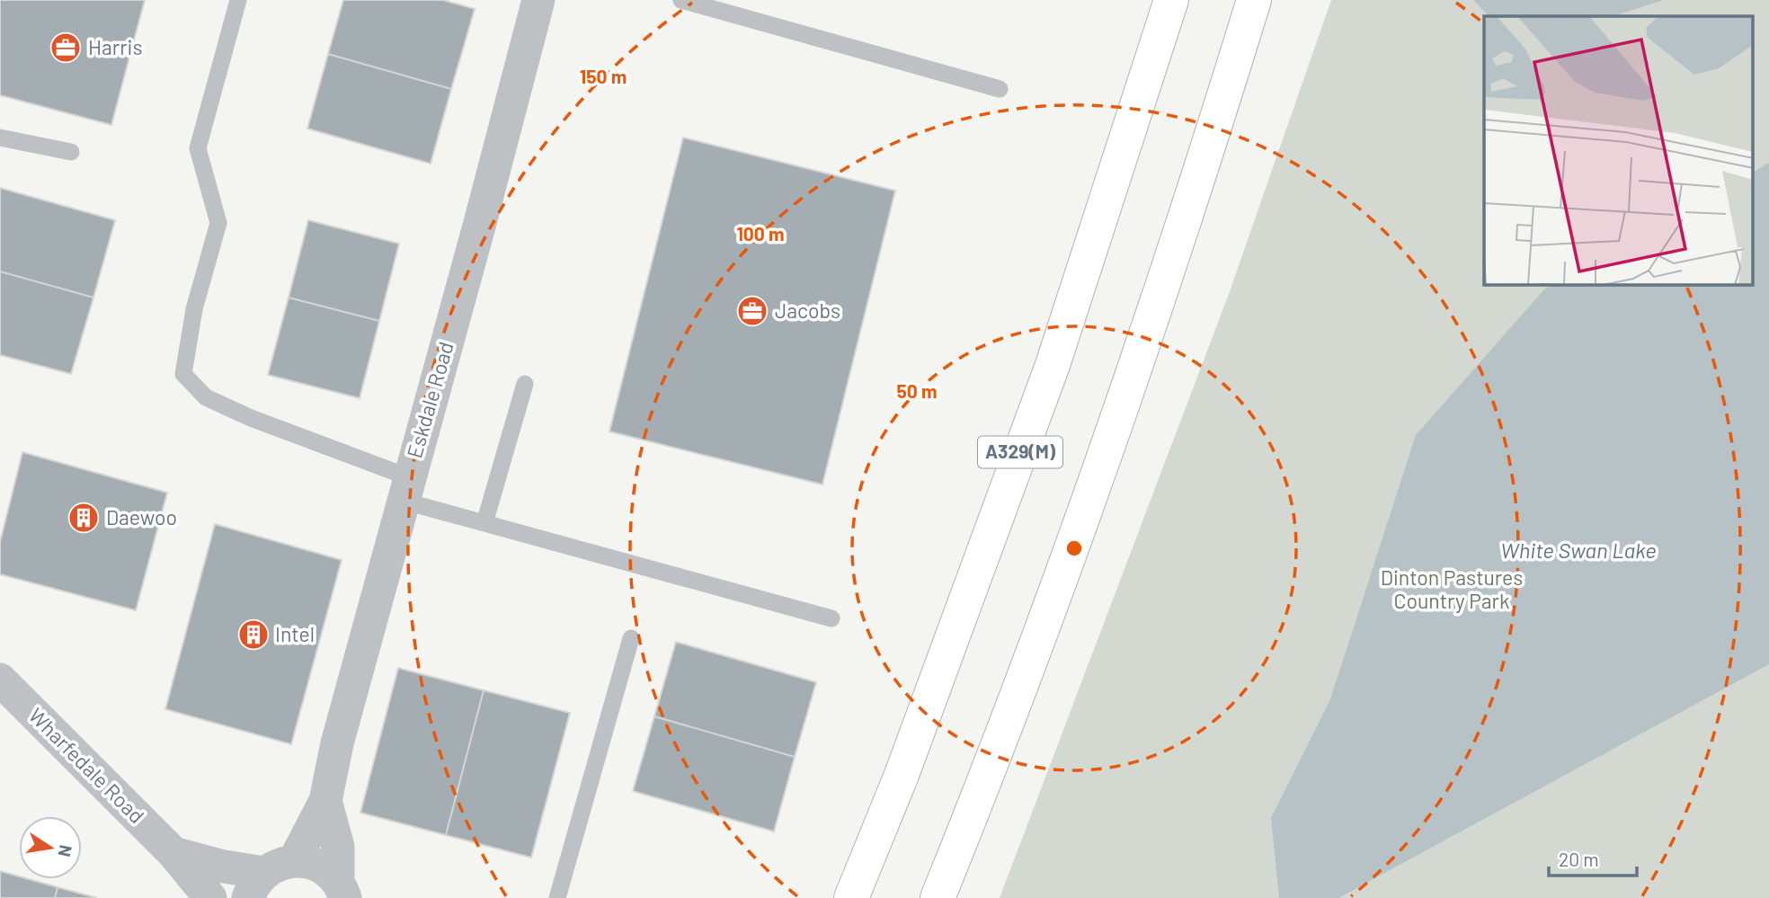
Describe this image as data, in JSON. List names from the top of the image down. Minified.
{"streets":{"highway":["A329(M)"],"street":["Eskdale Road","Wharfedale Road"]},"water":["White Swan Lake"],"parks":["Dinton Pastures Country Park"],"places":{"office":["Harris","Jacobs"],"building":["Daewoo","Intel"]},"scale_bar":"20 m","north":"right","rings":["150 m","100 m","50 m"]}
